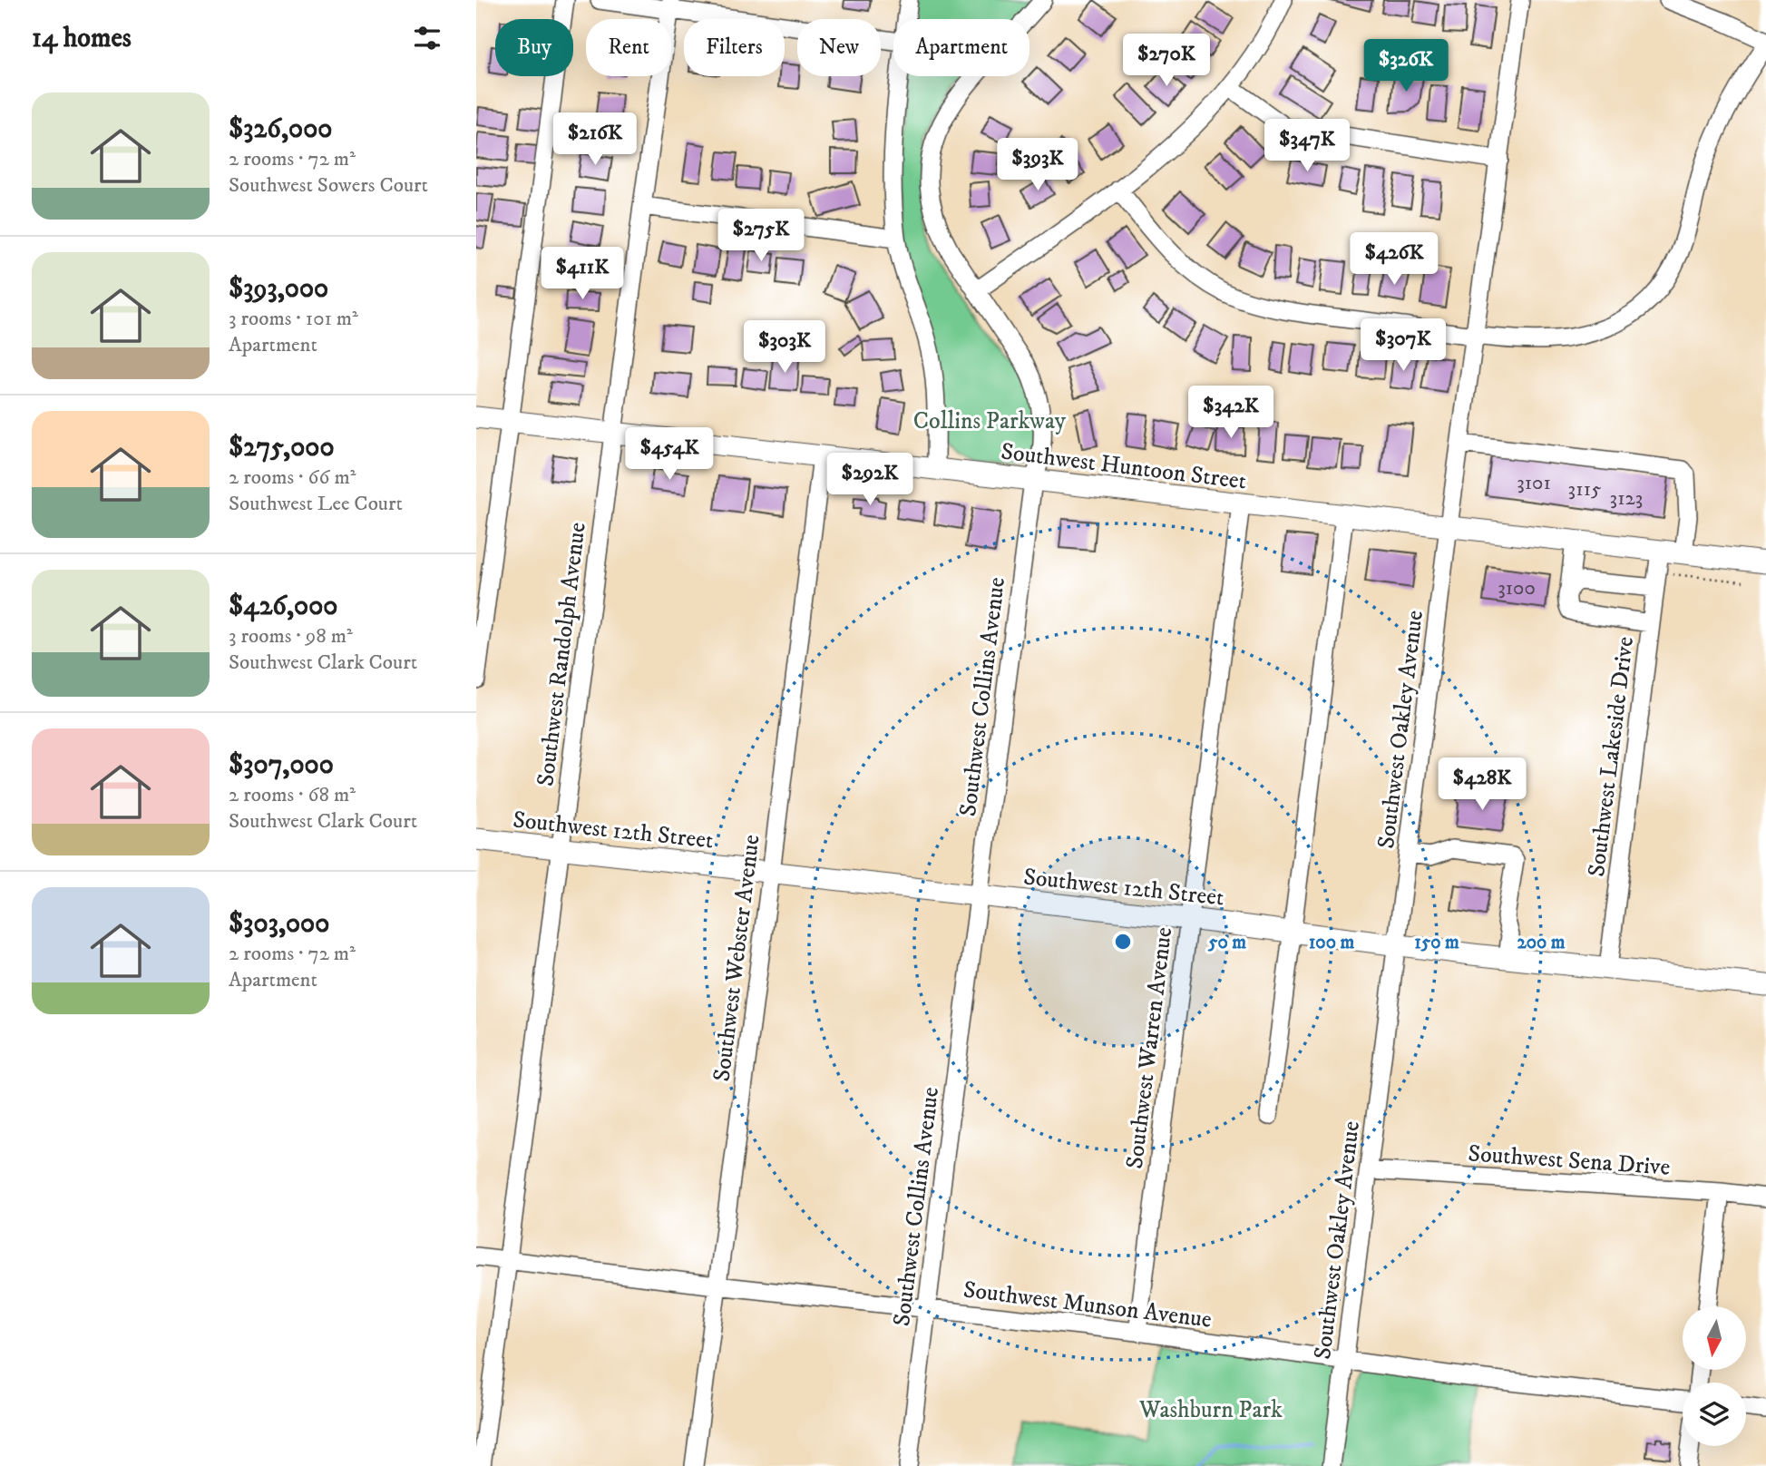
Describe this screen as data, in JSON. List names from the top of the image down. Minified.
{"streets":{"main road":["Southwest Huntoon Street","Southwest 12th Street"],"street":["Southwest Randolph Avenue","Southwest Collins Avenue","Southwest Oakley Avenue","Southwest Lakeside Drive","Southwest Webster Avenue","Southwest Warren Avenue","Southwest Sena Drive","Southwest Munson Avenue"]},"crossings":[["Southwest Huntoon Street","Southwest Randolph Avenue"],["Southwest Huntoon Street","Southwest Collins Avenue"],["Southwest Huntoon Street","Southwest Oakley Avenue"],["Southwest Huntoon Street","Southwest Lakeside Drive"],["Southwest Huntoon Street","Southwest Webster Avenue"],["Southwest Huntoon Street","Southwest Warren Avenue"],["Southwest Randolph Avenue","Southwest 12th Street"],["Southwest Randolph Avenue","Southwest Munson Avenue"],["Southwest Collins Avenue","Southwest 12th Street"],["Southwest Collins Avenue","Southwest Munson Avenue"],["Southwest Oakley Avenue","Southwest 12th Street"],["Southwest Oakley Avenue","Southwest Sena Drive"],["Southwest Oakley Avenue","Southwest Munson Avenue"],["Southwest Lakeside Drive","Southwest 12th Street"],["Southwest 12th Street","Southwest Webster Avenue"],["Southwest 12th Street","Southwest Warren Avenue"],["Southwest Webster Avenue","Southwest Munson Avenue"],["Southwest Warren Avenue","Southwest Munson Avenue"]],"parks":["Collins Parkway","Washburn Park"],"house_numbers":["3101","3115","3123","3100"],"north":"bottom","page":{"heading":"14 homes","chip":["Buy","Rent","Filters","New","Apartment"],"price":["$270K","$326K","$216K","$347K","$393K","$275K","$426K","$411K","$307K","$303K","$342K","$454K","$292K","$428K"],"list":[{"name":"$326,000","note":"2 rooms · 72 m² · Southwest Sowers Court"},{"name":"$393,000","note":"3 rooms · 101 m² · Apartment"},{"name":"$275,000","note":"2 rooms · 66 m² · Southwest Lee Court"},{"name":"$426,000","note":"3 rooms · 98 m² · Southwest Clark Court"},{"name":"$307,000","note":"2 rooms · 68 m² · Southwest Clark Court"},{"name":"$303,000","note":"2 rooms · 72 m² · Apartment"}]},"rings":["50 m","100 m","150 m","200 m"]}
